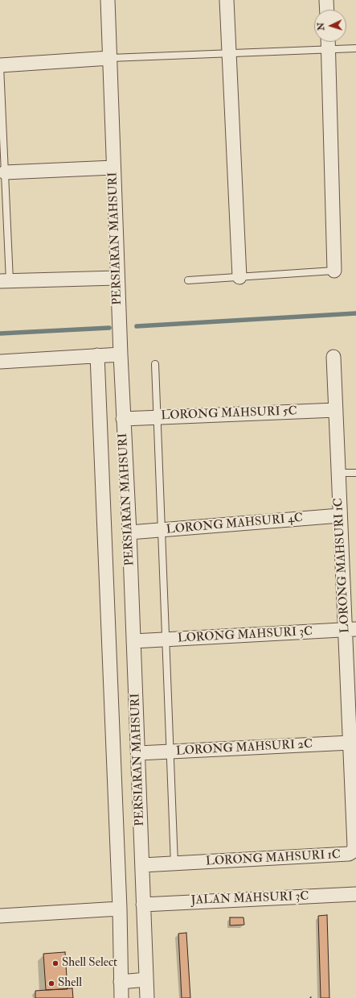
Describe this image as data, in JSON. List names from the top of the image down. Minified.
{"streets":{"street":["PERSIARAN MAHSURI","LORONG MAHSURI 5C","LORONG MAHSURI 4C","LORONG MAHSURI 1C","LORONG MAHSURI 3C","LORONG MAHSURI 2C","JALAN MAHSURI 3C"]},"crossings":[["PERSIARAN MAHSURI","LORONG MAHSURI 5C"],["PERSIARAN MAHSURI","LORONG MAHSURI 4C"],["PERSIARAN MAHSURI","LORONG MAHSURI 1C"],["PERSIARAN MAHSURI","LORONG MAHSURI 3C"],["PERSIARAN MAHSURI","LORONG MAHSURI 2C"],["PERSIARAN MAHSURI","JALAN MAHSURI 3C"],["LORONG MAHSURI 5C","LORONG MAHSURI 1C"],["LORONG MAHSURI 4C","LORONG MAHSURI 1C"],["LORONG MAHSURI 1C","LORONG MAHSURI 3C"],["LORONG MAHSURI 1C","LORONG MAHSURI 2C"]],"places":["Shell Select","Shell"],"north":"left"}
